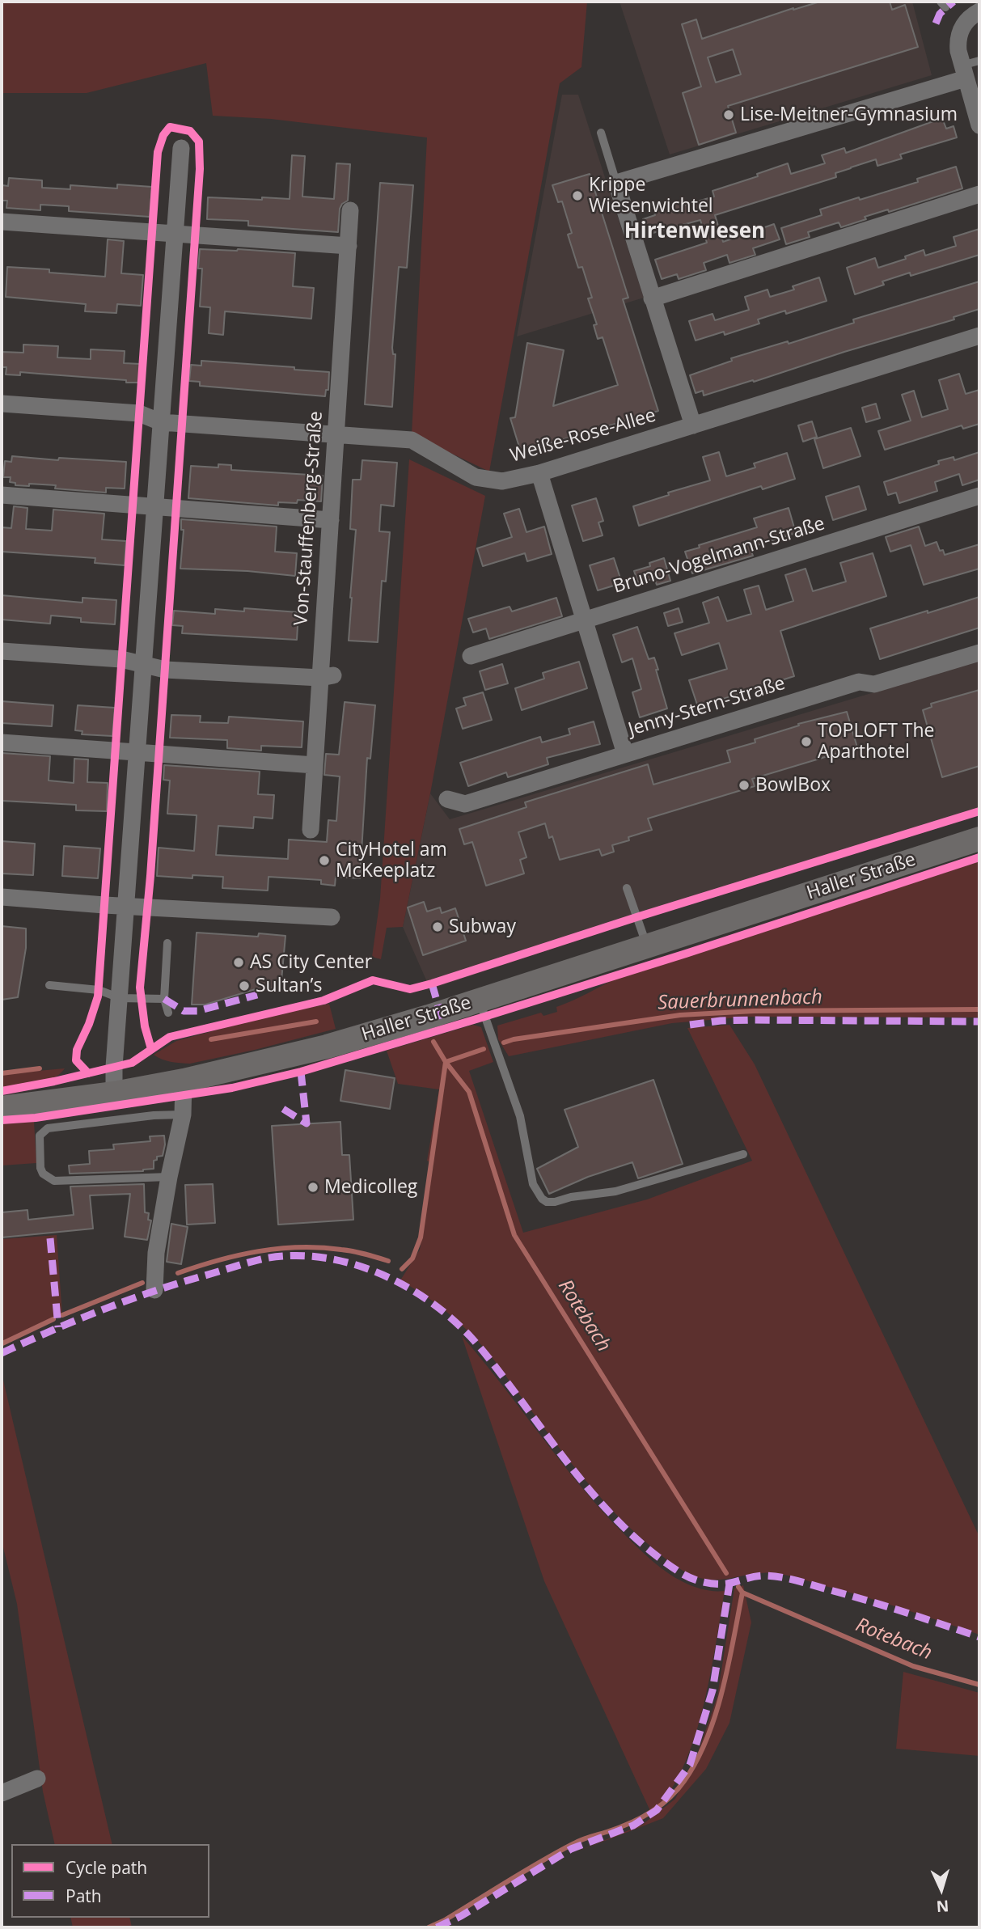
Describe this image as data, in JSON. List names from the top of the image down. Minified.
{"streets":{"main road":["Haller Straße"],"street":["Weiße-Rose-Allee","Von-Stauffenberg-Straße","Bruno-Vogelmann-Straße","Jenny-Stern-Straße"]},"crossings":[["Weiße-Rose-Allee","Von-Stauffenberg-Straße"]],"districts":["Hirtenwiesen"],"water":["Sauerbrunnenbach","Rotebach"],"places":["Lise-Meitner-Gymnasium","Krippe Wiesenwichtel","TOPLOFT The Aparthotel","BowlBox","CityHotel am McKeeplatz","Subway","AS City Center","Sultan’s","Medicolleg"],"legend":["Cycle path","Path"],"north":"bottom"}
